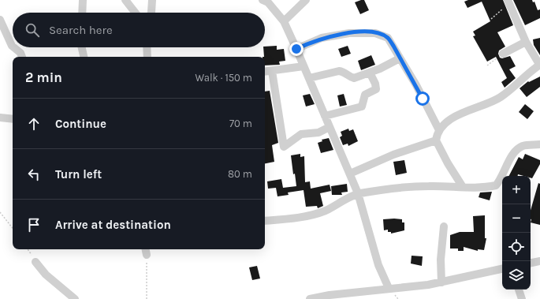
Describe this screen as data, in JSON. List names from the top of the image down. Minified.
{"page":{"search":"Search here","heading":["2 min","Walk · 150 m"],"list":[["Continue","70 m"],["Turn left","80 m"],"Arrive at destination"],"map_buttons":["+","−"]}}
